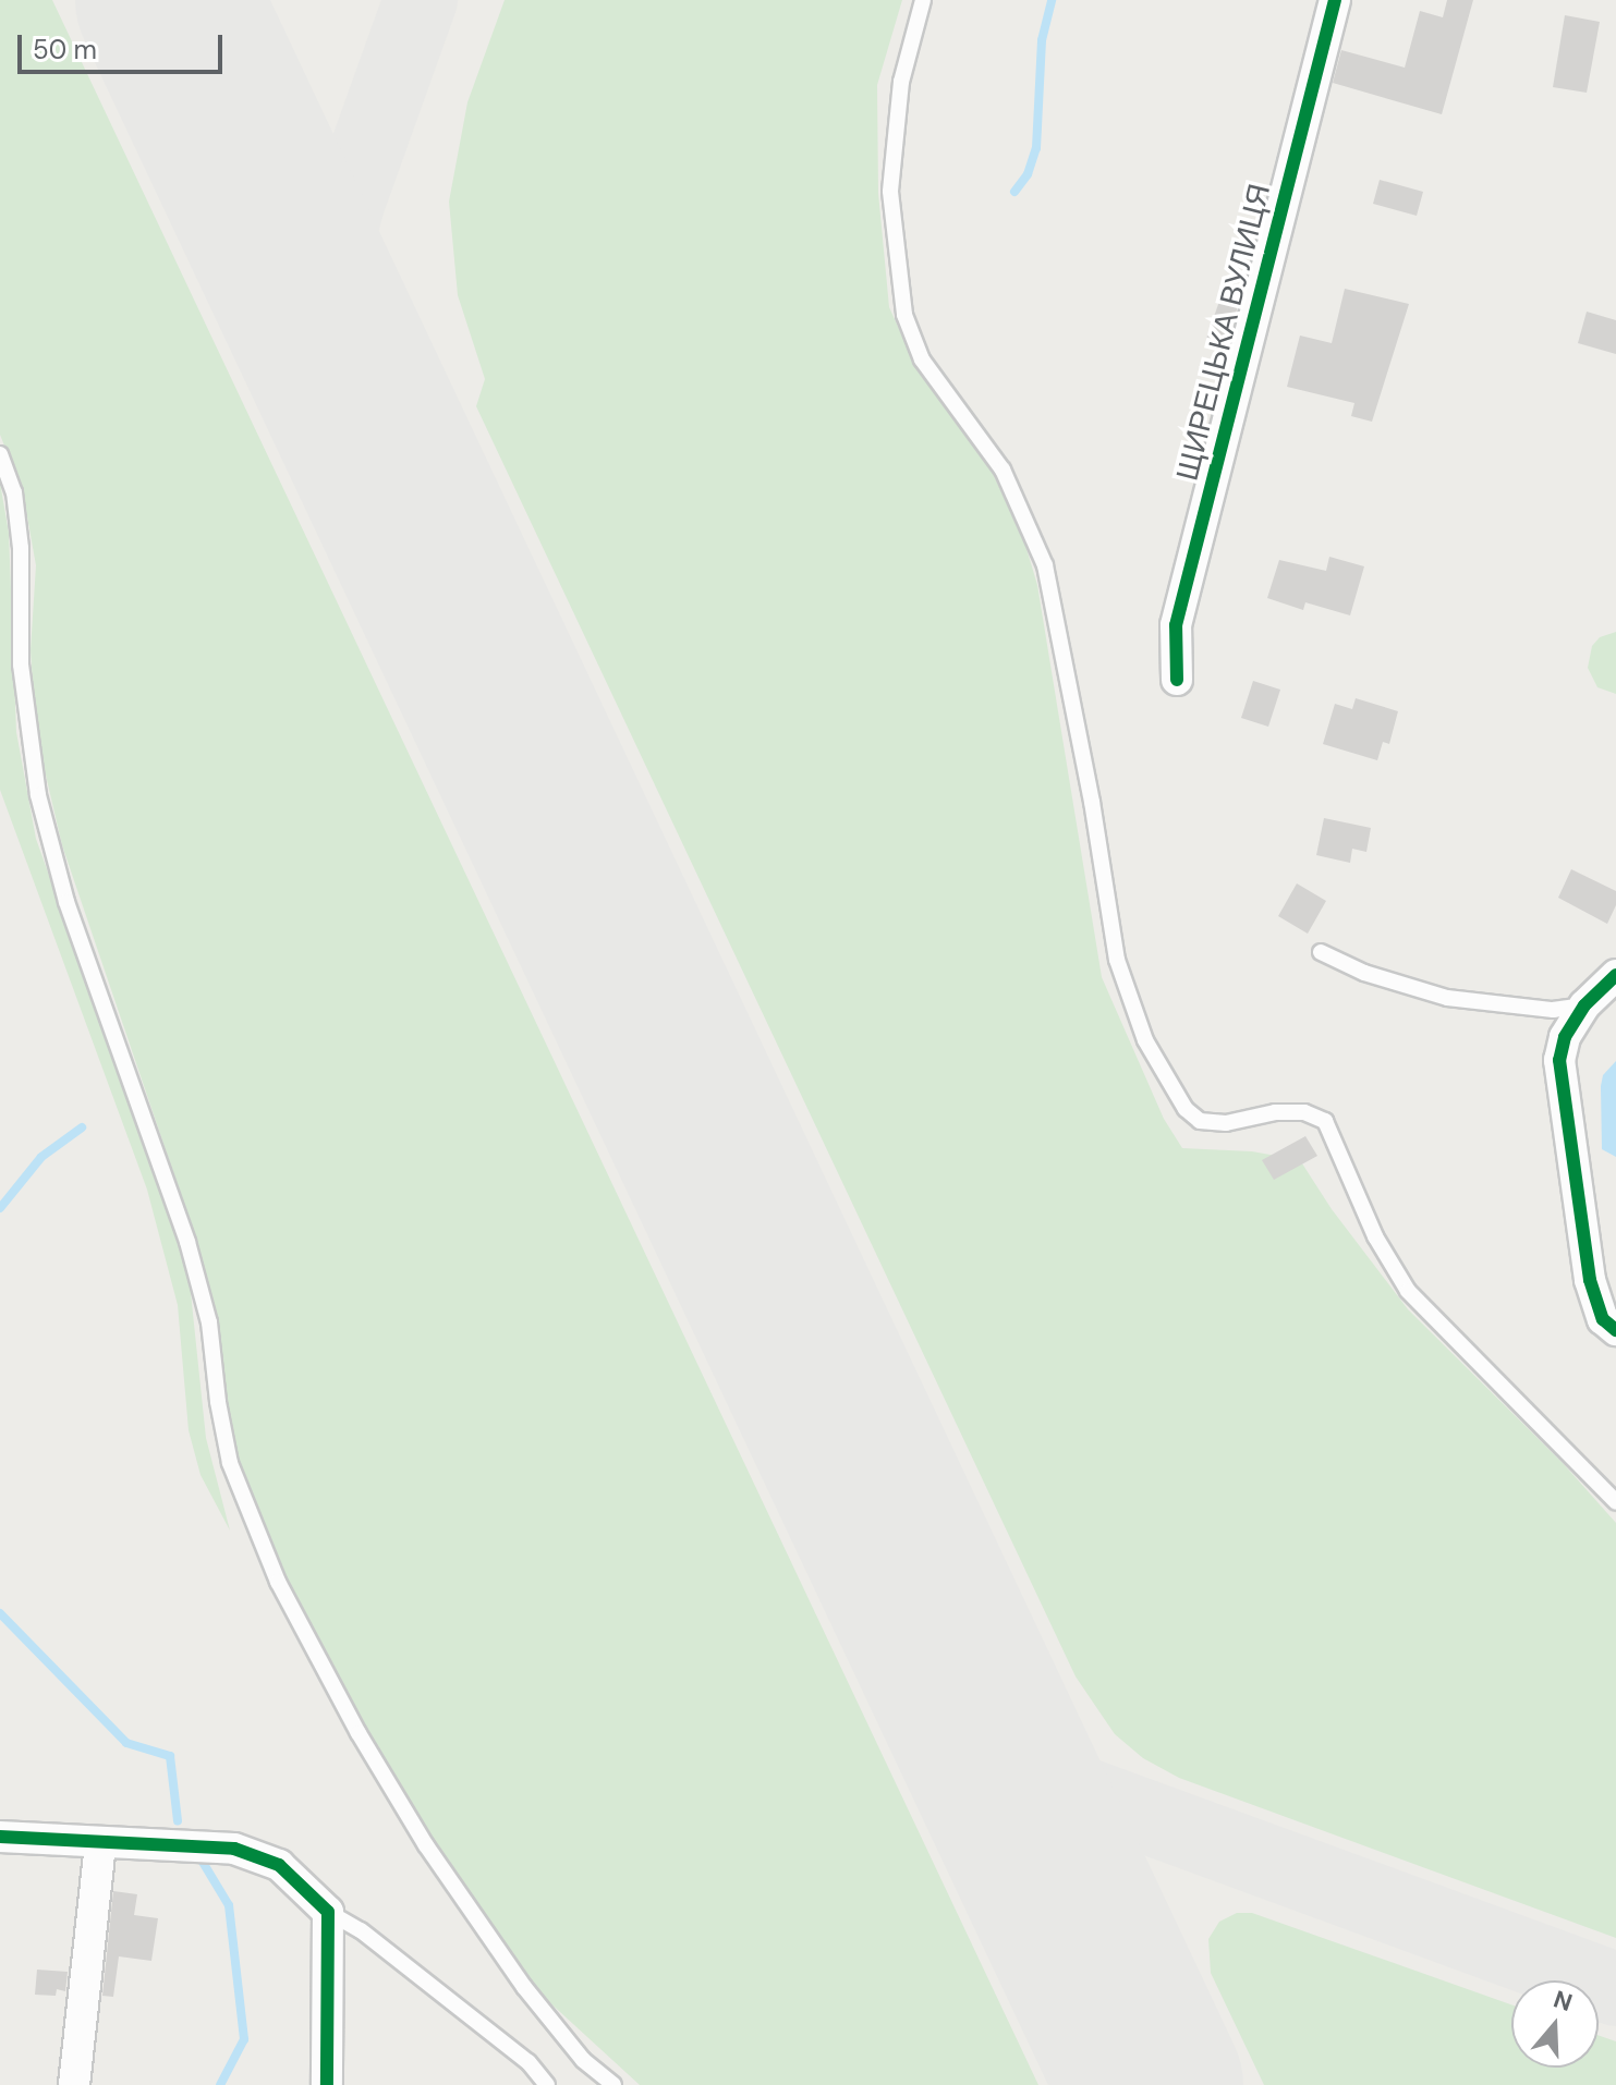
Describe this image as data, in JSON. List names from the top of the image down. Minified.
{"streets":{"street":["ЩИРЕЦЬКА ВУЛИЦЯ"]},"scale_bar":"50 m","north":"top"}
